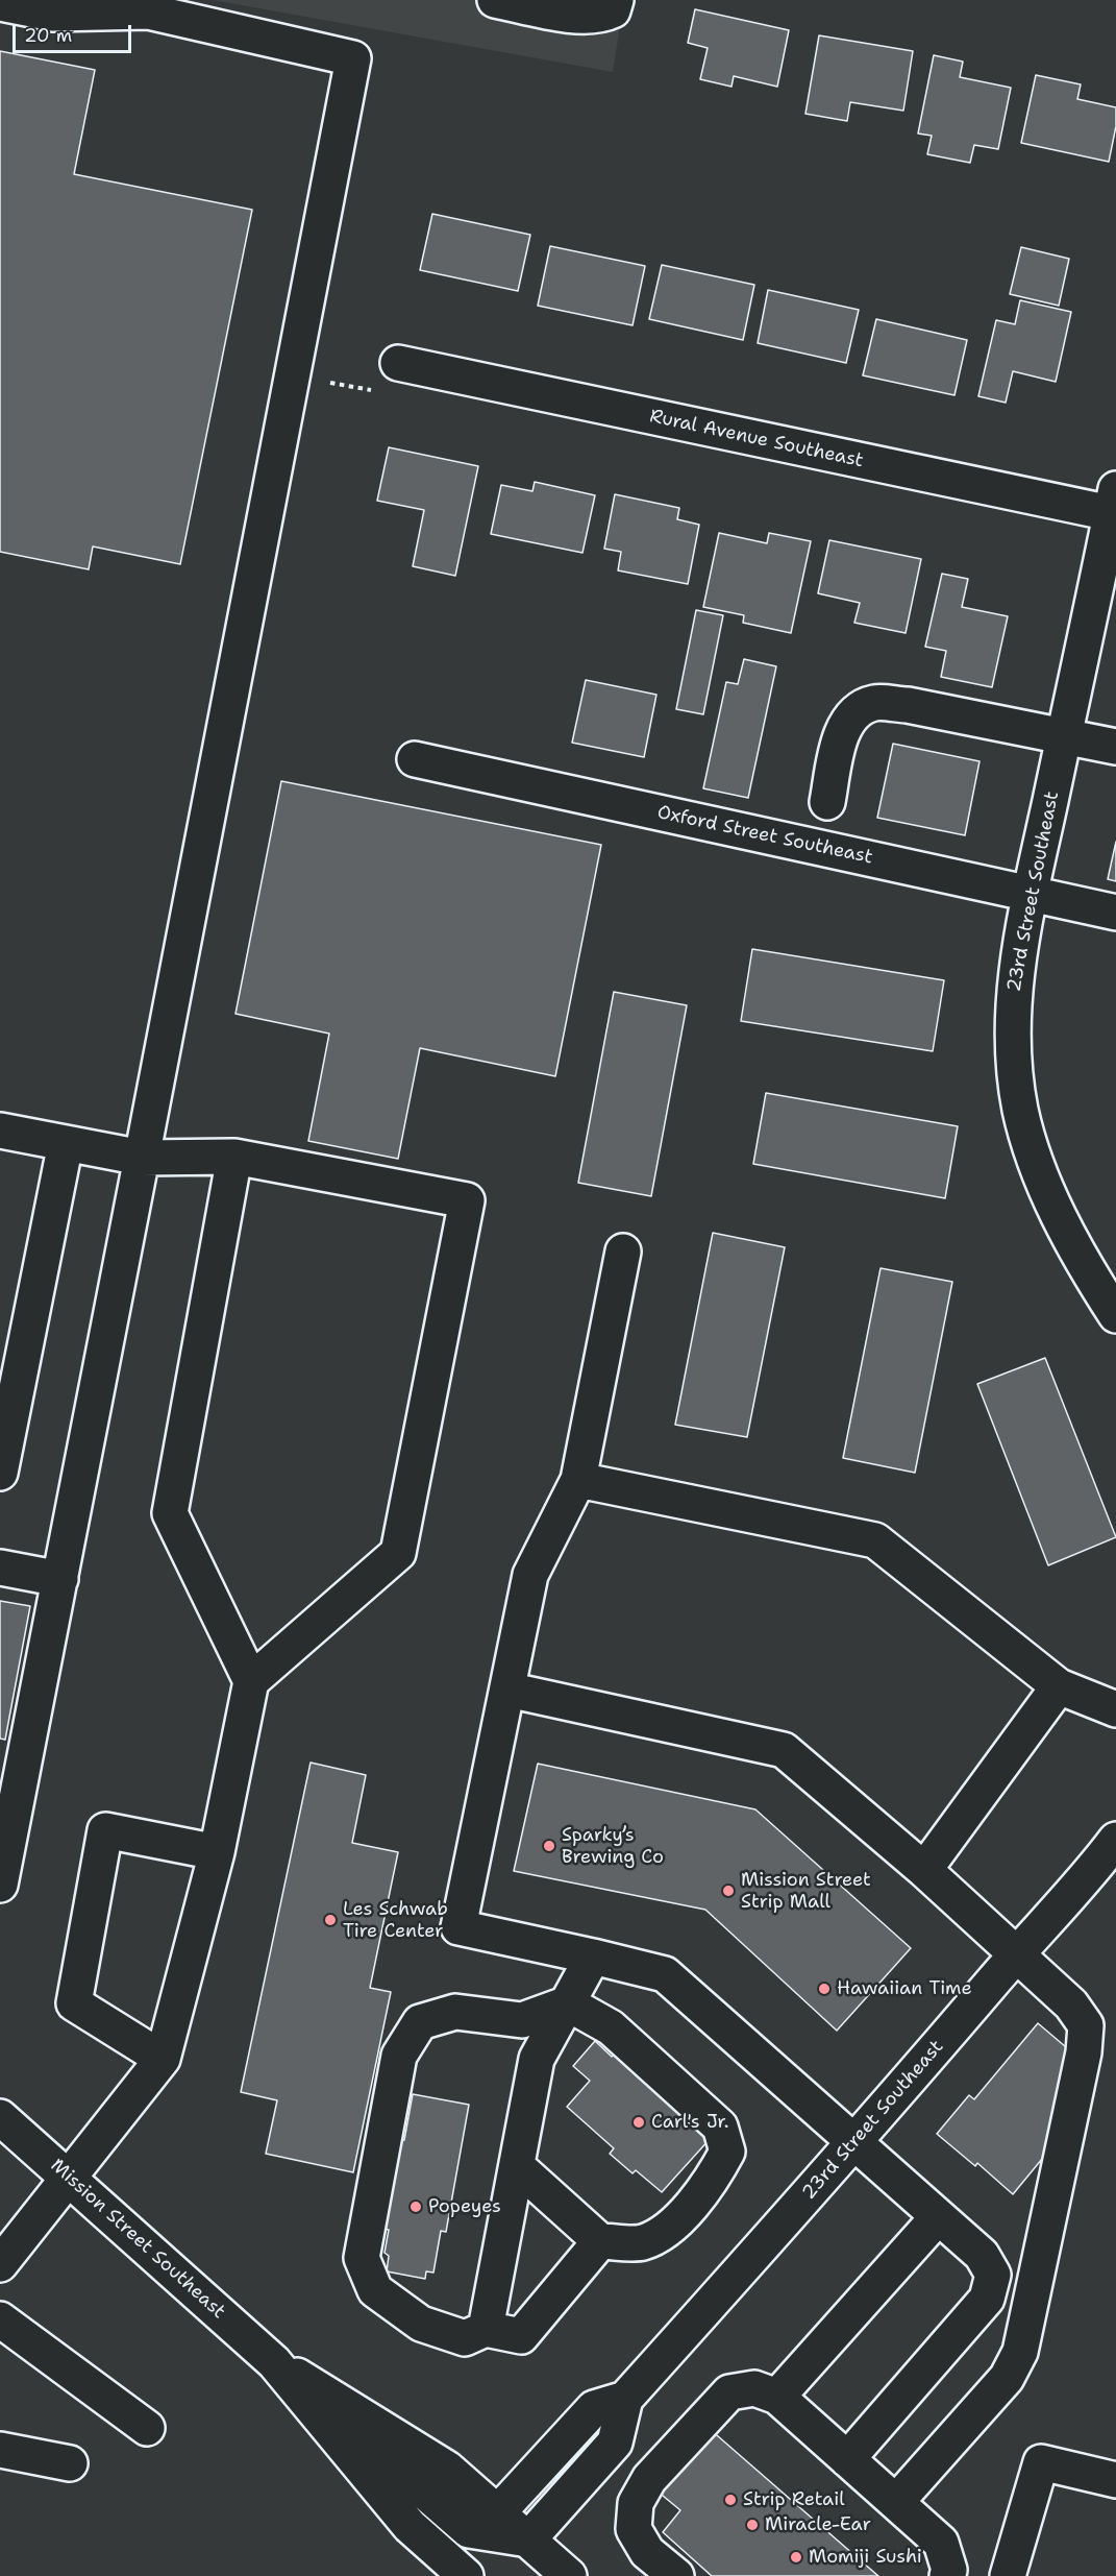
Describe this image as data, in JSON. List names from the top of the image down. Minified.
{"streets":{"main road":["Rural Avenue Southeast","Oxford Street Southeast","23rd Street Southeast","Mission Street Southeast"]},"crossings":[["Rural Avenue Southeast","23rd Street Southeast"],["Oxford Street Southeast","23rd Street Southeast"],["23rd Street Southeast","Mission Street Southeast"]],"places":["Sparky’s Brewing Co","Mission Street Strip Mall","Les Schwab Tire Center","Hawaiian Time","Carl's Jr.","Popeyes","Strip Retail","Miracle-Ear","Momiji Sushi"],"scale_bar":"20 m"}
